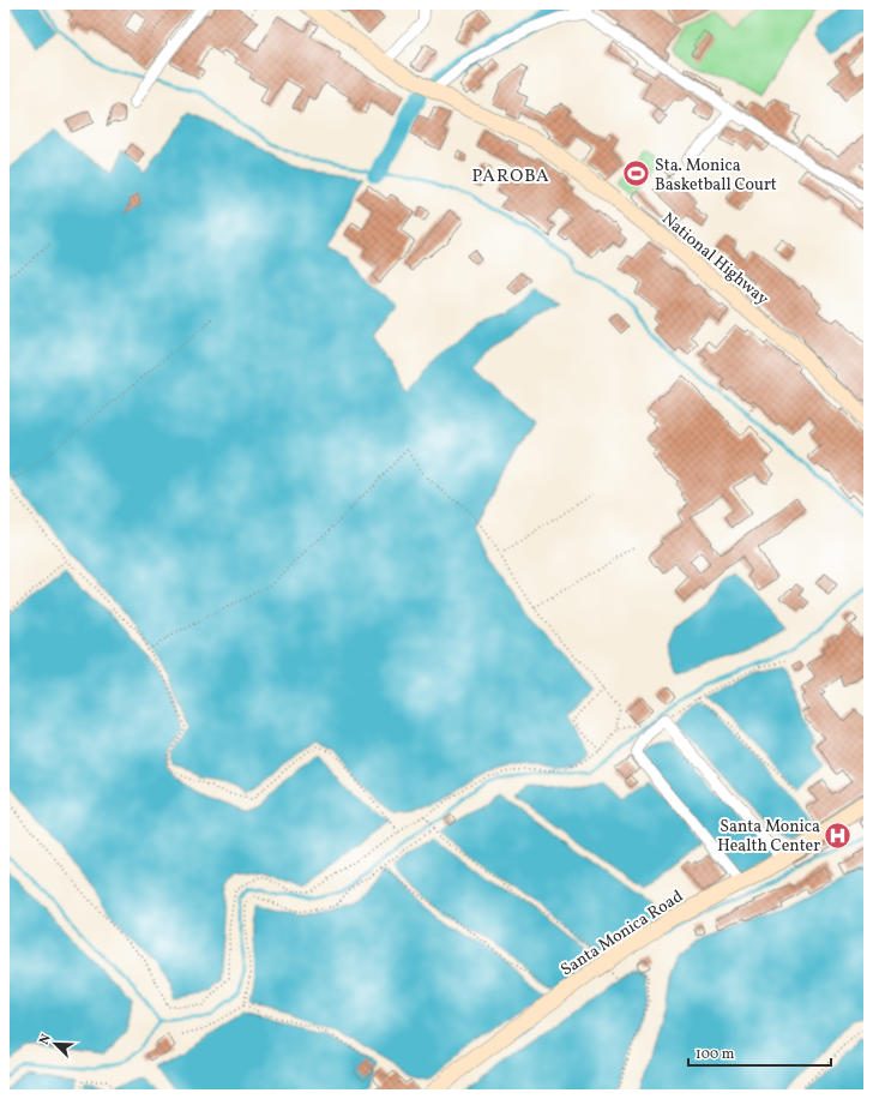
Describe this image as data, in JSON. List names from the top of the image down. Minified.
{"streets":{"main road":["National Highway","Santa Monica Road"]},"districts":["PAROBA"],"places":{"sports":["Sta. Monica Basketball Court"],"hospital":["Santa Monica Health Center"]},"scale_bar":"100 m","north":"top left"}
